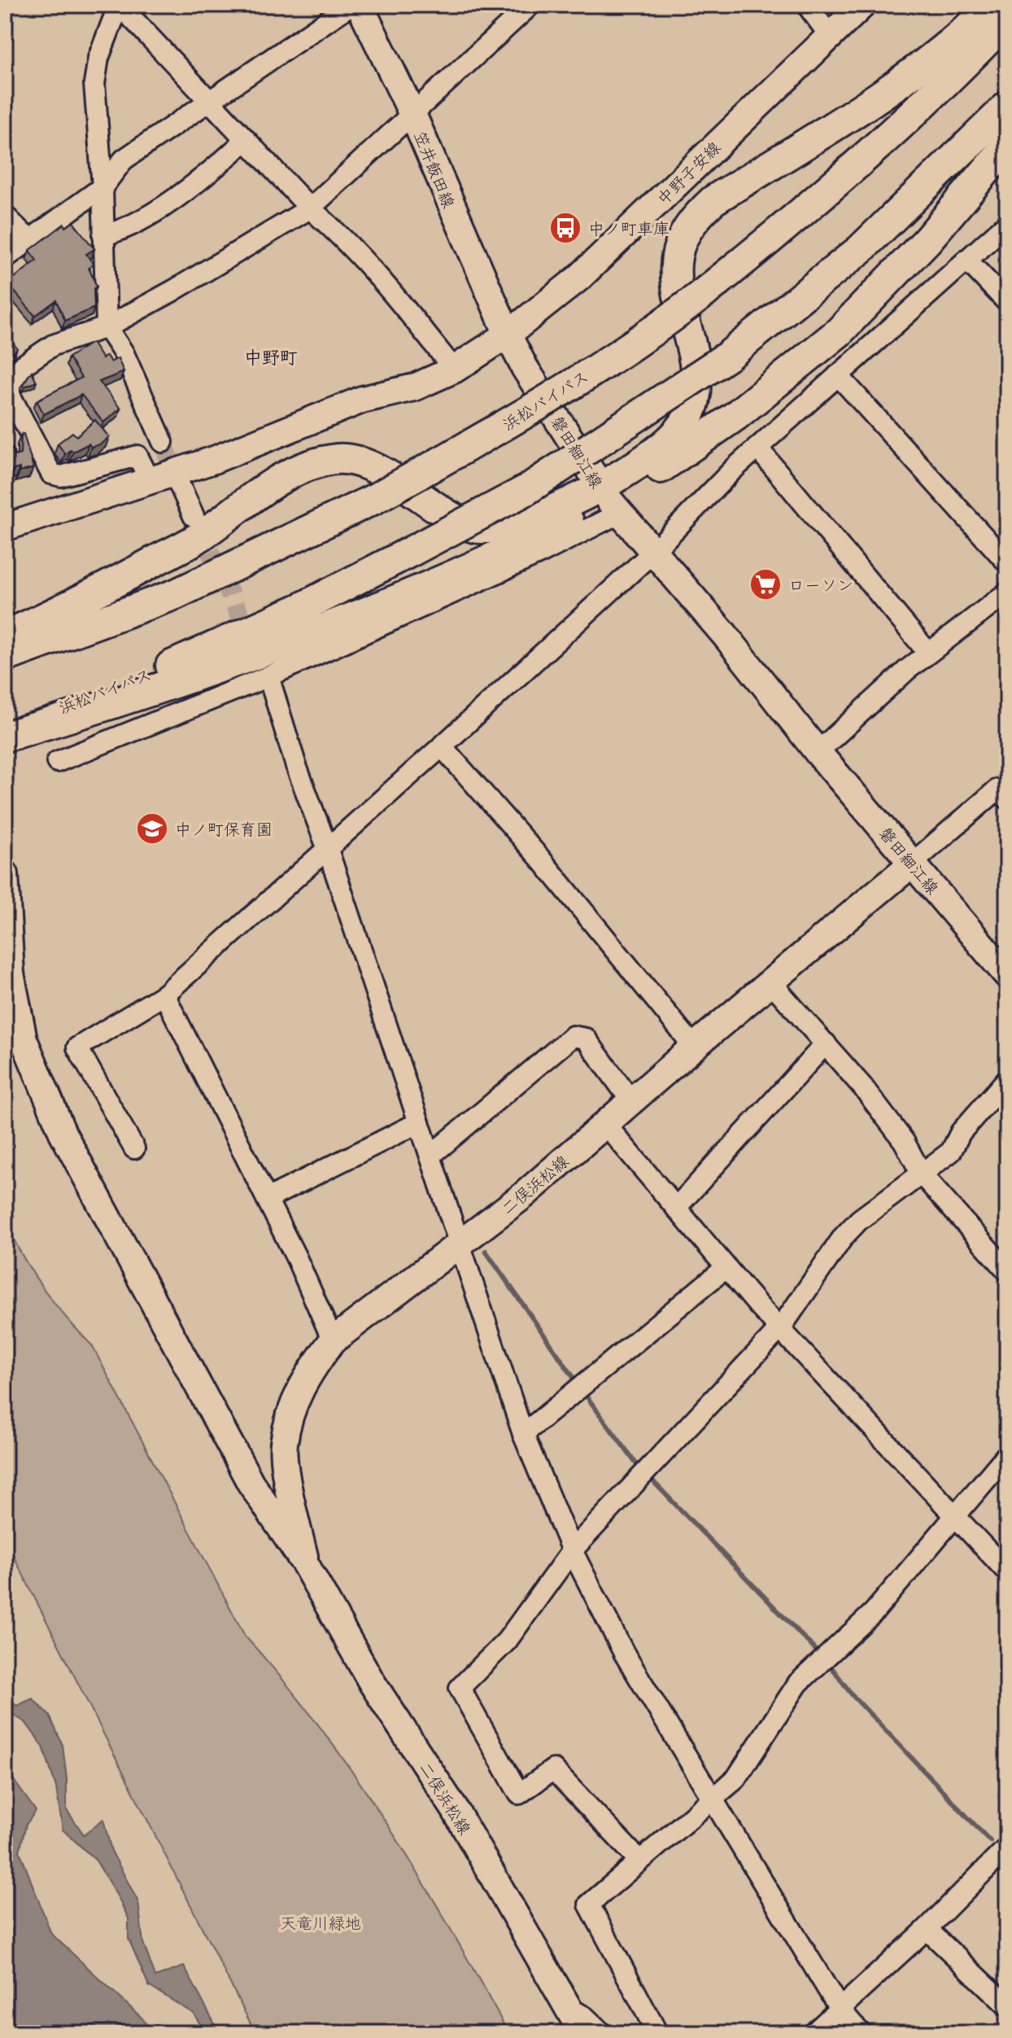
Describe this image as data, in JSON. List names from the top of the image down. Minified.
{"streets":{"highway":["浜松バイパス"],"main road":["笠井飯田線","中野子安線","磐田細江線","二俣浜松線"]},"crossings":[["笠井飯田線","中野子安線"],["笠井飯田線","磐田細江線"],["中野子安線","磐田細江線"],["磐田細江線","二俣浜松線"]],"districts":["中野町"],"parks":["天竜川緑地"],"places":{"bus stop":["中ノ町車庫"],"supermarket":["ローソン"],"school or university":["中ノ町保育園"]}}
